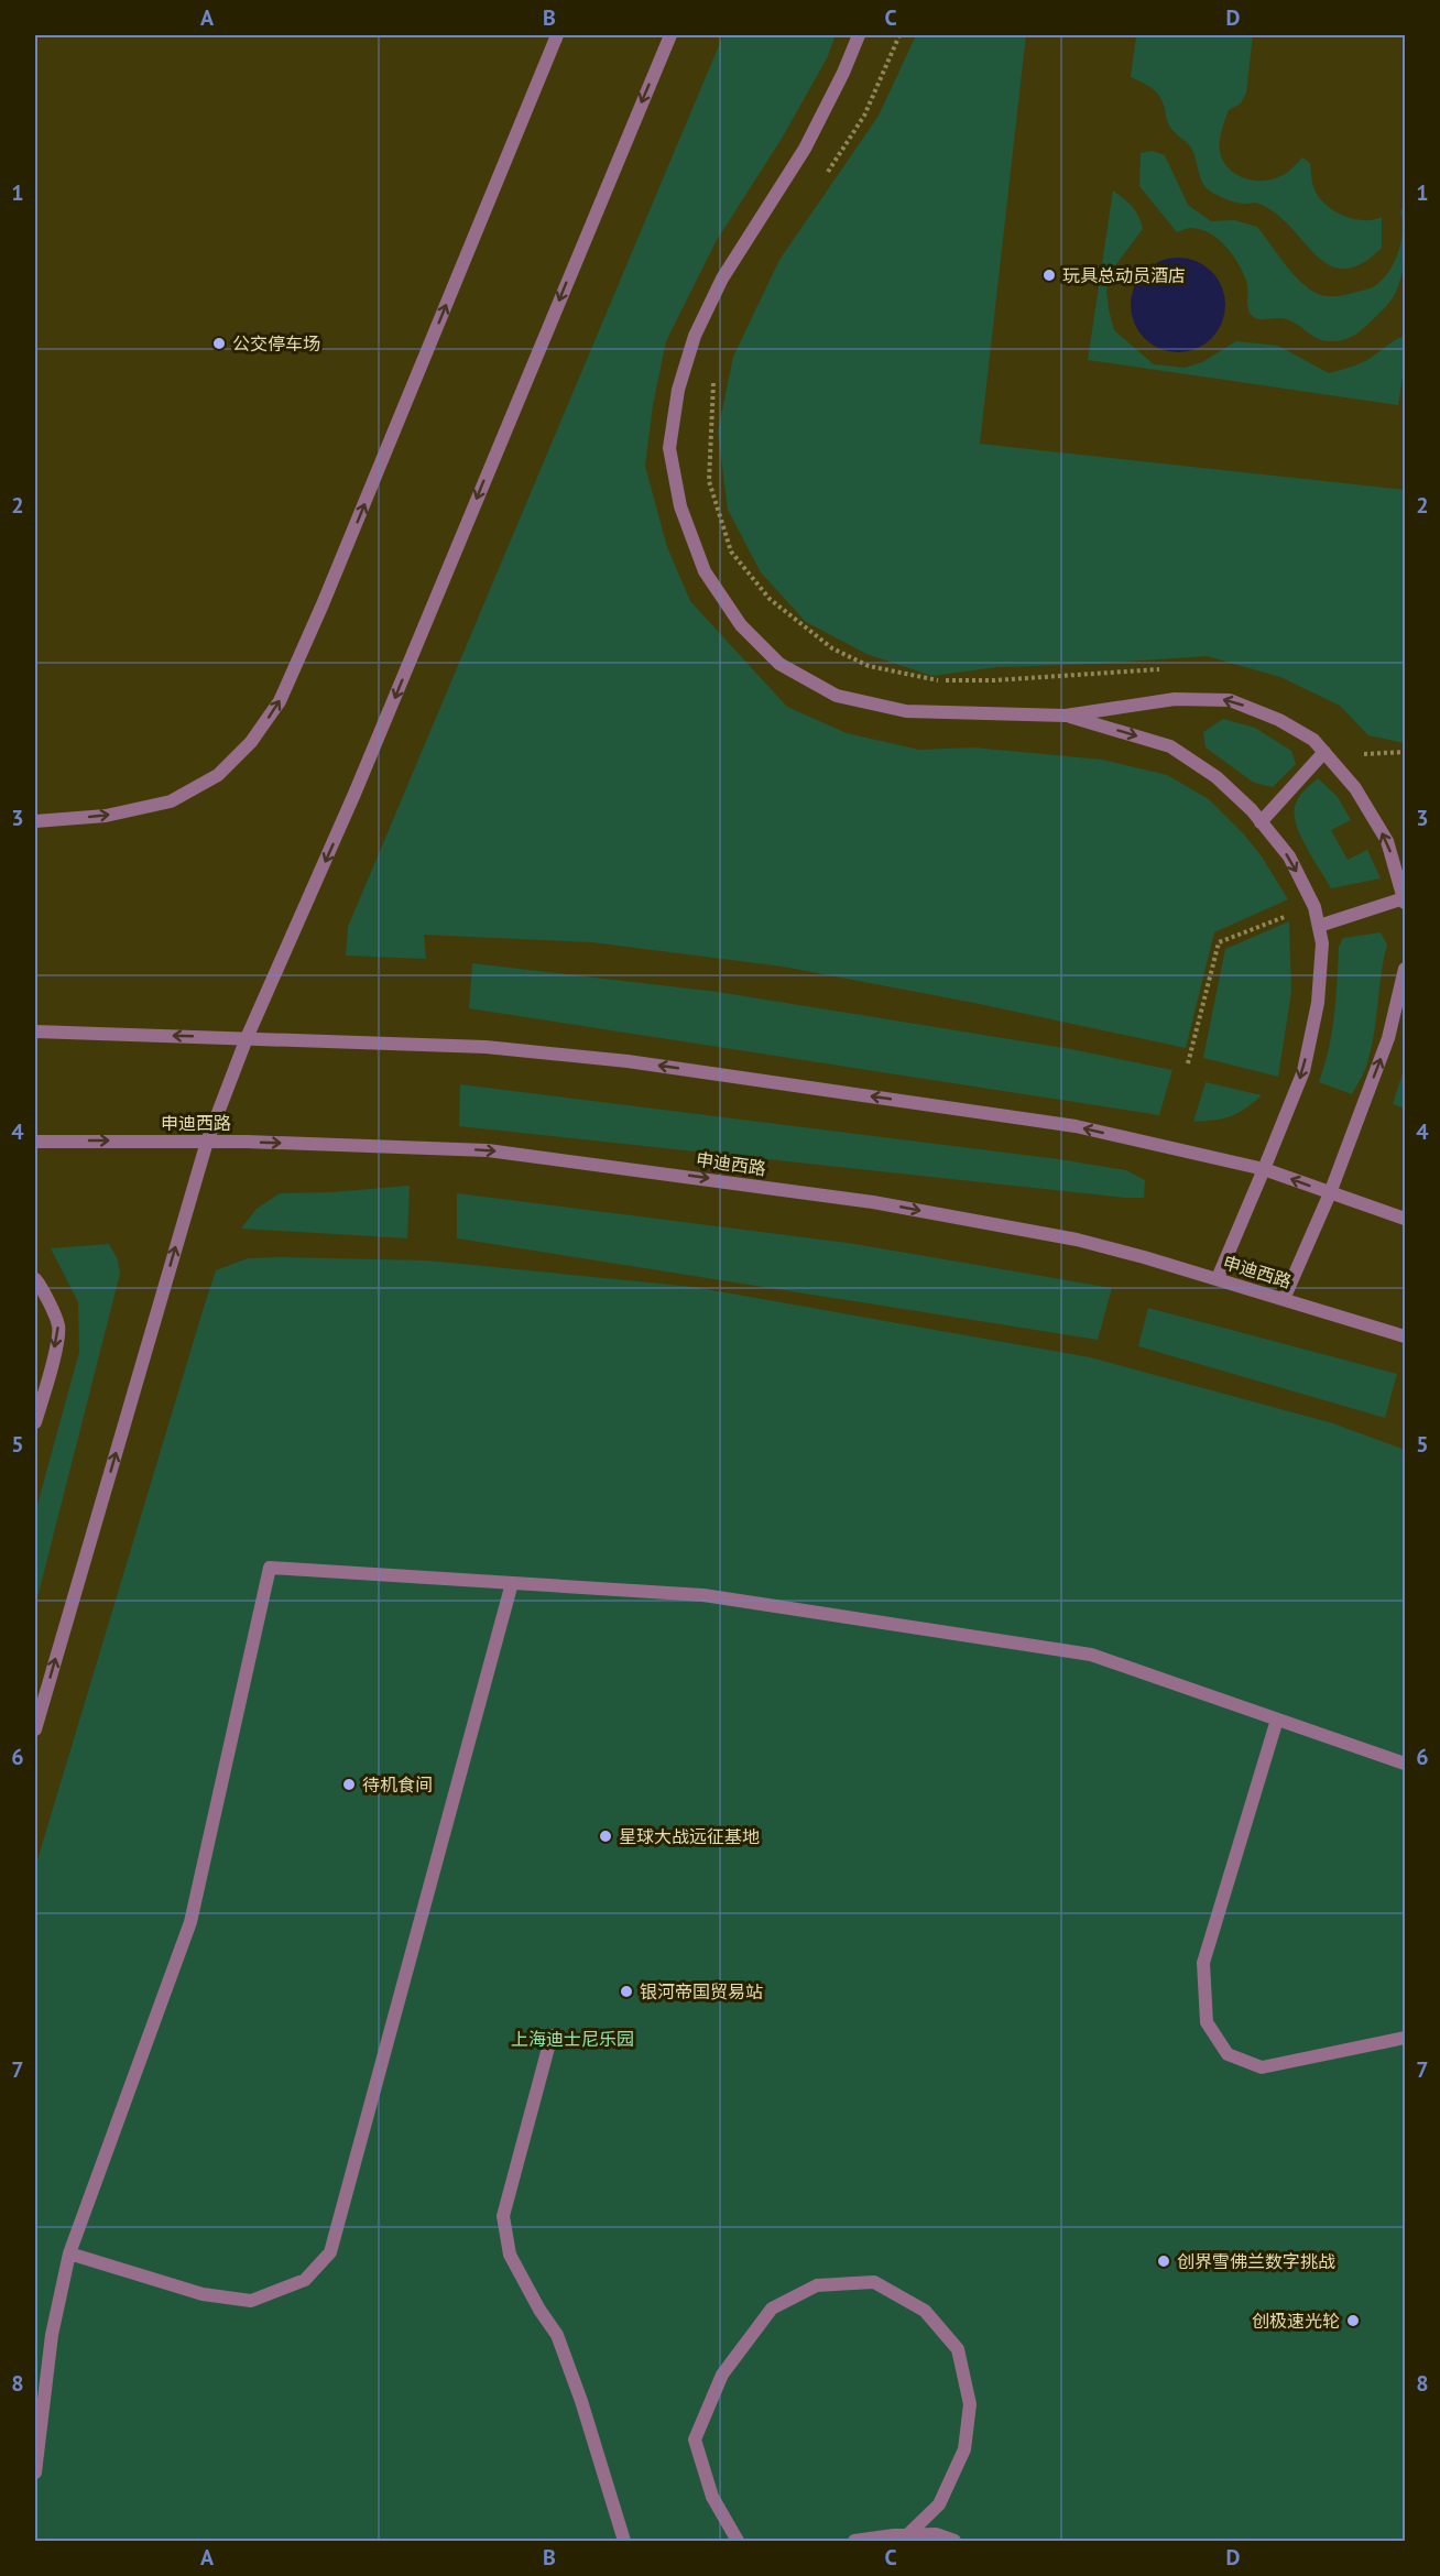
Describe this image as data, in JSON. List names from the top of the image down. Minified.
{"streets":{"street":["申迪西路"]},"parks":["上海迪士尼乐园"],"places":["玩具总动员酒店","公交停车场","待机食间","星球大战远征基地","银河帝国贸易站","创界雪佛兰数字挑战","创极速光轮"],"grid":{"columns":["A","B","C","D"],"rows":["1","2","3","4","5","6","7","8"]}}
